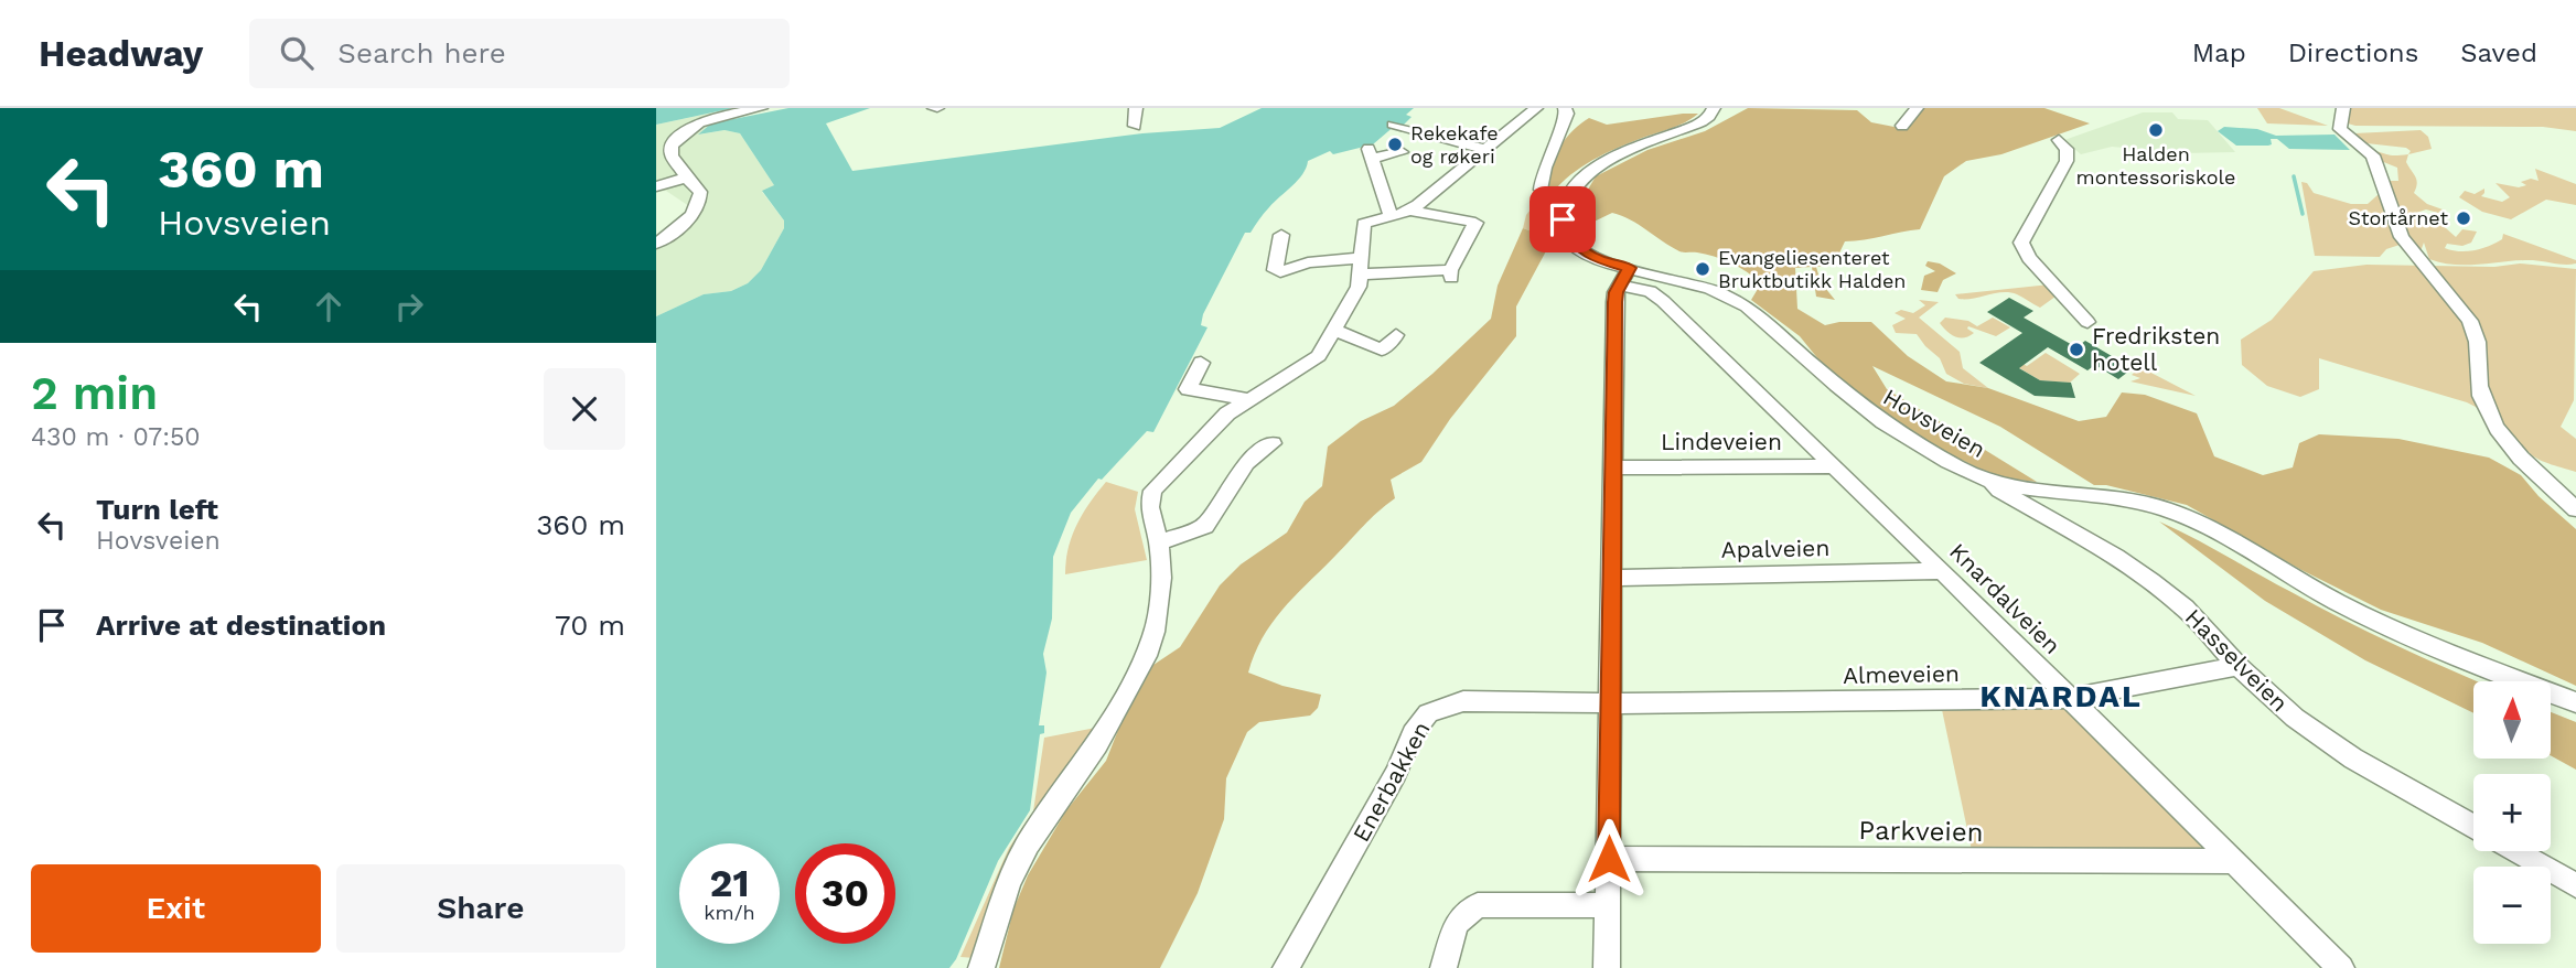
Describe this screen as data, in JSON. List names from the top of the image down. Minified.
{"streets":{"street":["Hovsveien","Lindeveien","Apalveien","Knardalveien","Hasselveien","Almeveien","Enerbakken","Parkveien"]},"crossings":[["Hovsveien","Knardalveien"],["Hovsveien","Hasselveien"],["Lindeveien","Knardalveien"],["Apalveien","Knardalveien"],["Knardalveien","Almeveien"],["Knardalveien","Parkveien"],["Hasselveien","Almeveien"],["Almeveien","Enerbakken"]],"districts":["KNARDAL"],"places":["Halden montessoriskole","Rekekafe og røkeri","Stortårnet","Evangeliesenteret Bruktbutikk Halden","Fredriksten hotell"],"north":"top","page":{"header":"Headway","search":"Search here","nav":["Map","Directions","Saved"],"turn":["360 m","Hovsveien"],"heading":["2 min","430 m · 07:50"],"list":[{"name":"Turn left","note":"Hovsveien","value":"360 m"},{"name":"Arrive at destination","value":"70 m"}],"map_buttons":["+","−"],"speed":"21 km/h","limit":"30","buttons":["Exit","Share"]}}
